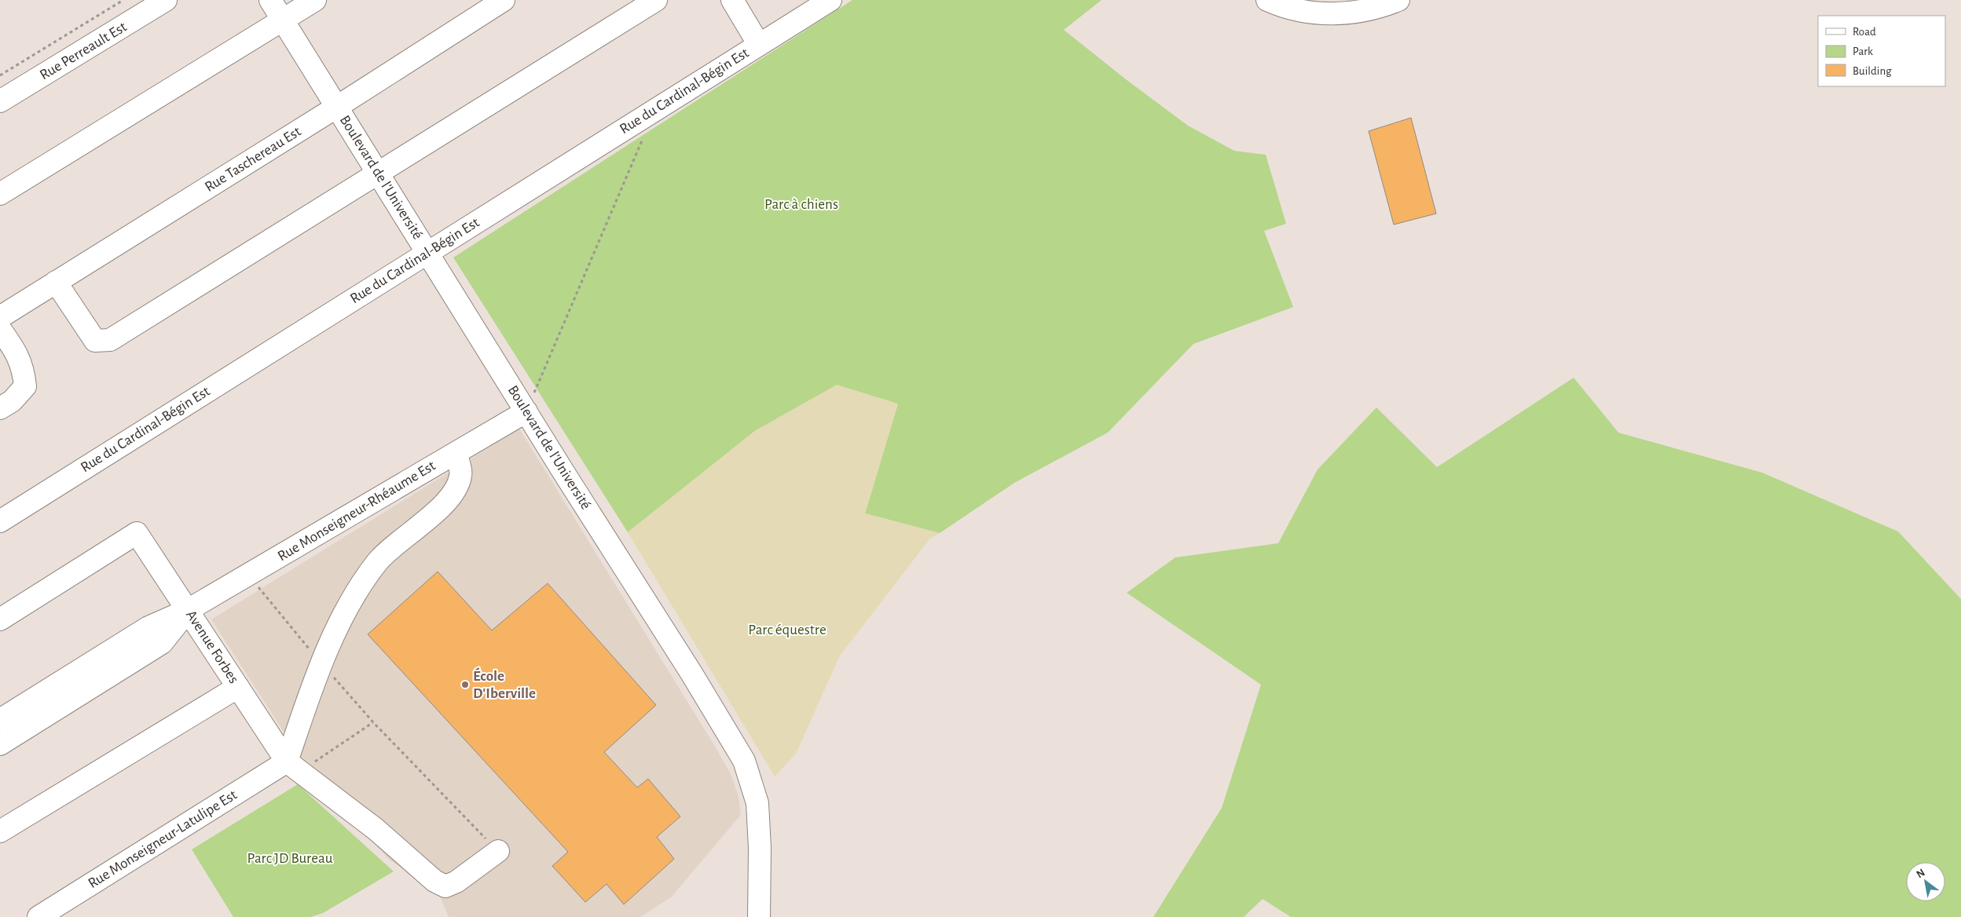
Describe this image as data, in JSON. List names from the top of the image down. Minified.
{"streets":{"street":["Rue Perreault Est","Rue du Cardinal-Bégin Est","Rue Taschereau Est","Boulevard de l'Université","Rue Monseigneur-Rhéaume Est","Avenue Forbes","Rue Monseigneur-Latulipe Est"]},"crossings":[["Rue du Cardinal-Bégin Est","Boulevard de l'Université"],["Rue Taschereau Est","Boulevard de l'Université"],["Boulevard de l'Université","Rue Monseigneur-Rhéaume Est"],["Rue Monseigneur-Rhéaume Est","Avenue Forbes"],["Avenue Forbes","Rue Monseigneur-Latulipe Est"]],"parks":["Parc à chiens","Parc équestre","Parc JD Bureau"],"places":["École D'Iberville"],"legend":["Road","Park","Building"],"north":"top left"}
